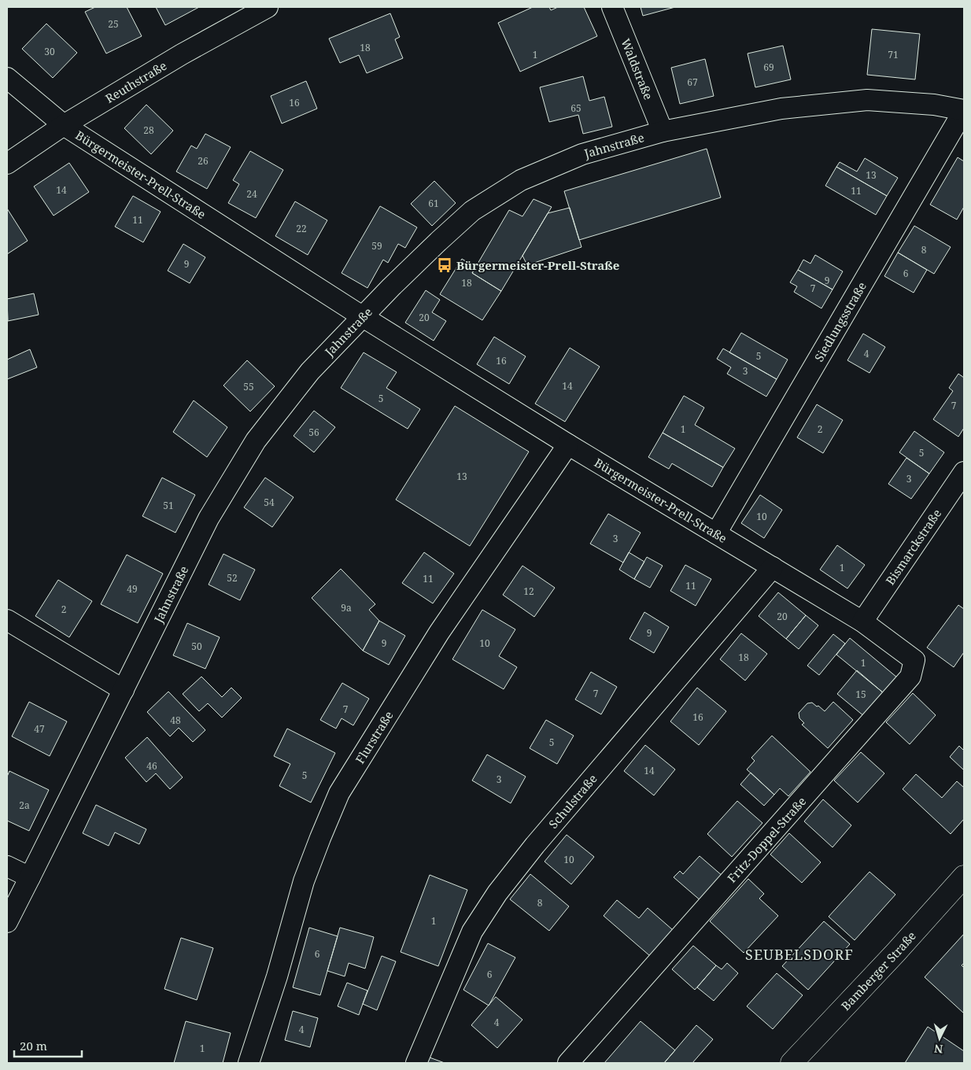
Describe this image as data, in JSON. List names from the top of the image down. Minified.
{"streets":{"street":["Waldstraße","Reuthstraße","Jahnstraße","Bürgermeister-Prell-Straße","Siedlungsstraße","Bismarckstraße","Flurstraße","Schulstraße","Fritz-Doppel-Straße","Bamberger Straße"]},"crossings":[["Waldstraße","Jahnstraße"],["Reuthstraße","Bürgermeister-Prell-Straße"],["Jahnstraße","Bürgermeister-Prell-Straße"],["Jahnstraße","Siedlungsstraße"],["Bürgermeister-Prell-Straße","Siedlungsstraße"],["Bürgermeister-Prell-Straße","Bismarckstraße"],["Bürgermeister-Prell-Straße","Flurstraße"],["Bürgermeister-Prell-Straße","Schulstraße"],["Bürgermeister-Prell-Straße","Fritz-Doppel-Straße"],["Bismarckstraße","Fritz-Doppel-Straße"]],"districts":["SEUBELSDORF"],"places":{"bus stop":["Bürgermeister-Prell-Straße"]},"house_numbers":["25","18","30","1","71","69","67","16","65","28","26","13","14","11","24","61","11","22","59","8","9","6","9","18","7","20","4","5","16","3","14","55","5","7","1","2","56","5","13","3","54","51","10","3","1","52","11","11","49","12","9a","2","20","9","9","10","50","18","1","7","15","7","16","48","47","5","46","14","5","3","2a","10","8","1","6","6","4","4","1"],"scale_bar":"20 m","north":"bottom"}
